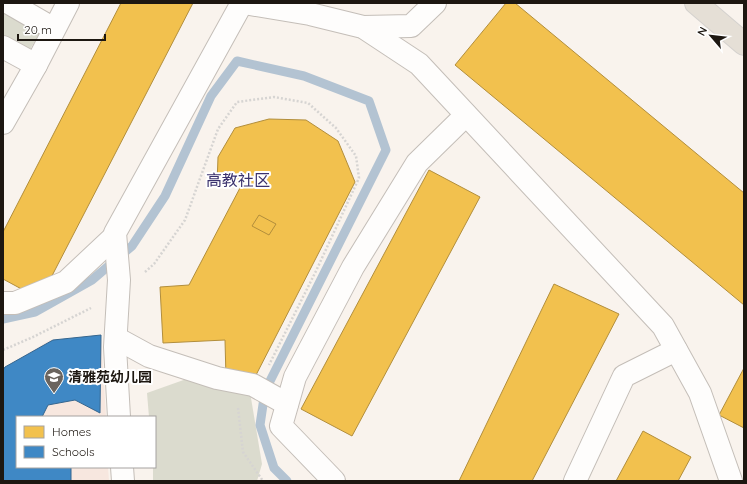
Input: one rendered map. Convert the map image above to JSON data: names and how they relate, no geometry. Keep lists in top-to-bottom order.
{
  "districts": ["高教社区"],
  "places": {
    "school or university": ["清雅苑幼儿园"]
  },
  "legend": ["Homes", "Schools"],
  "scale_bar": "20 m",
  "north": "top left"
}
